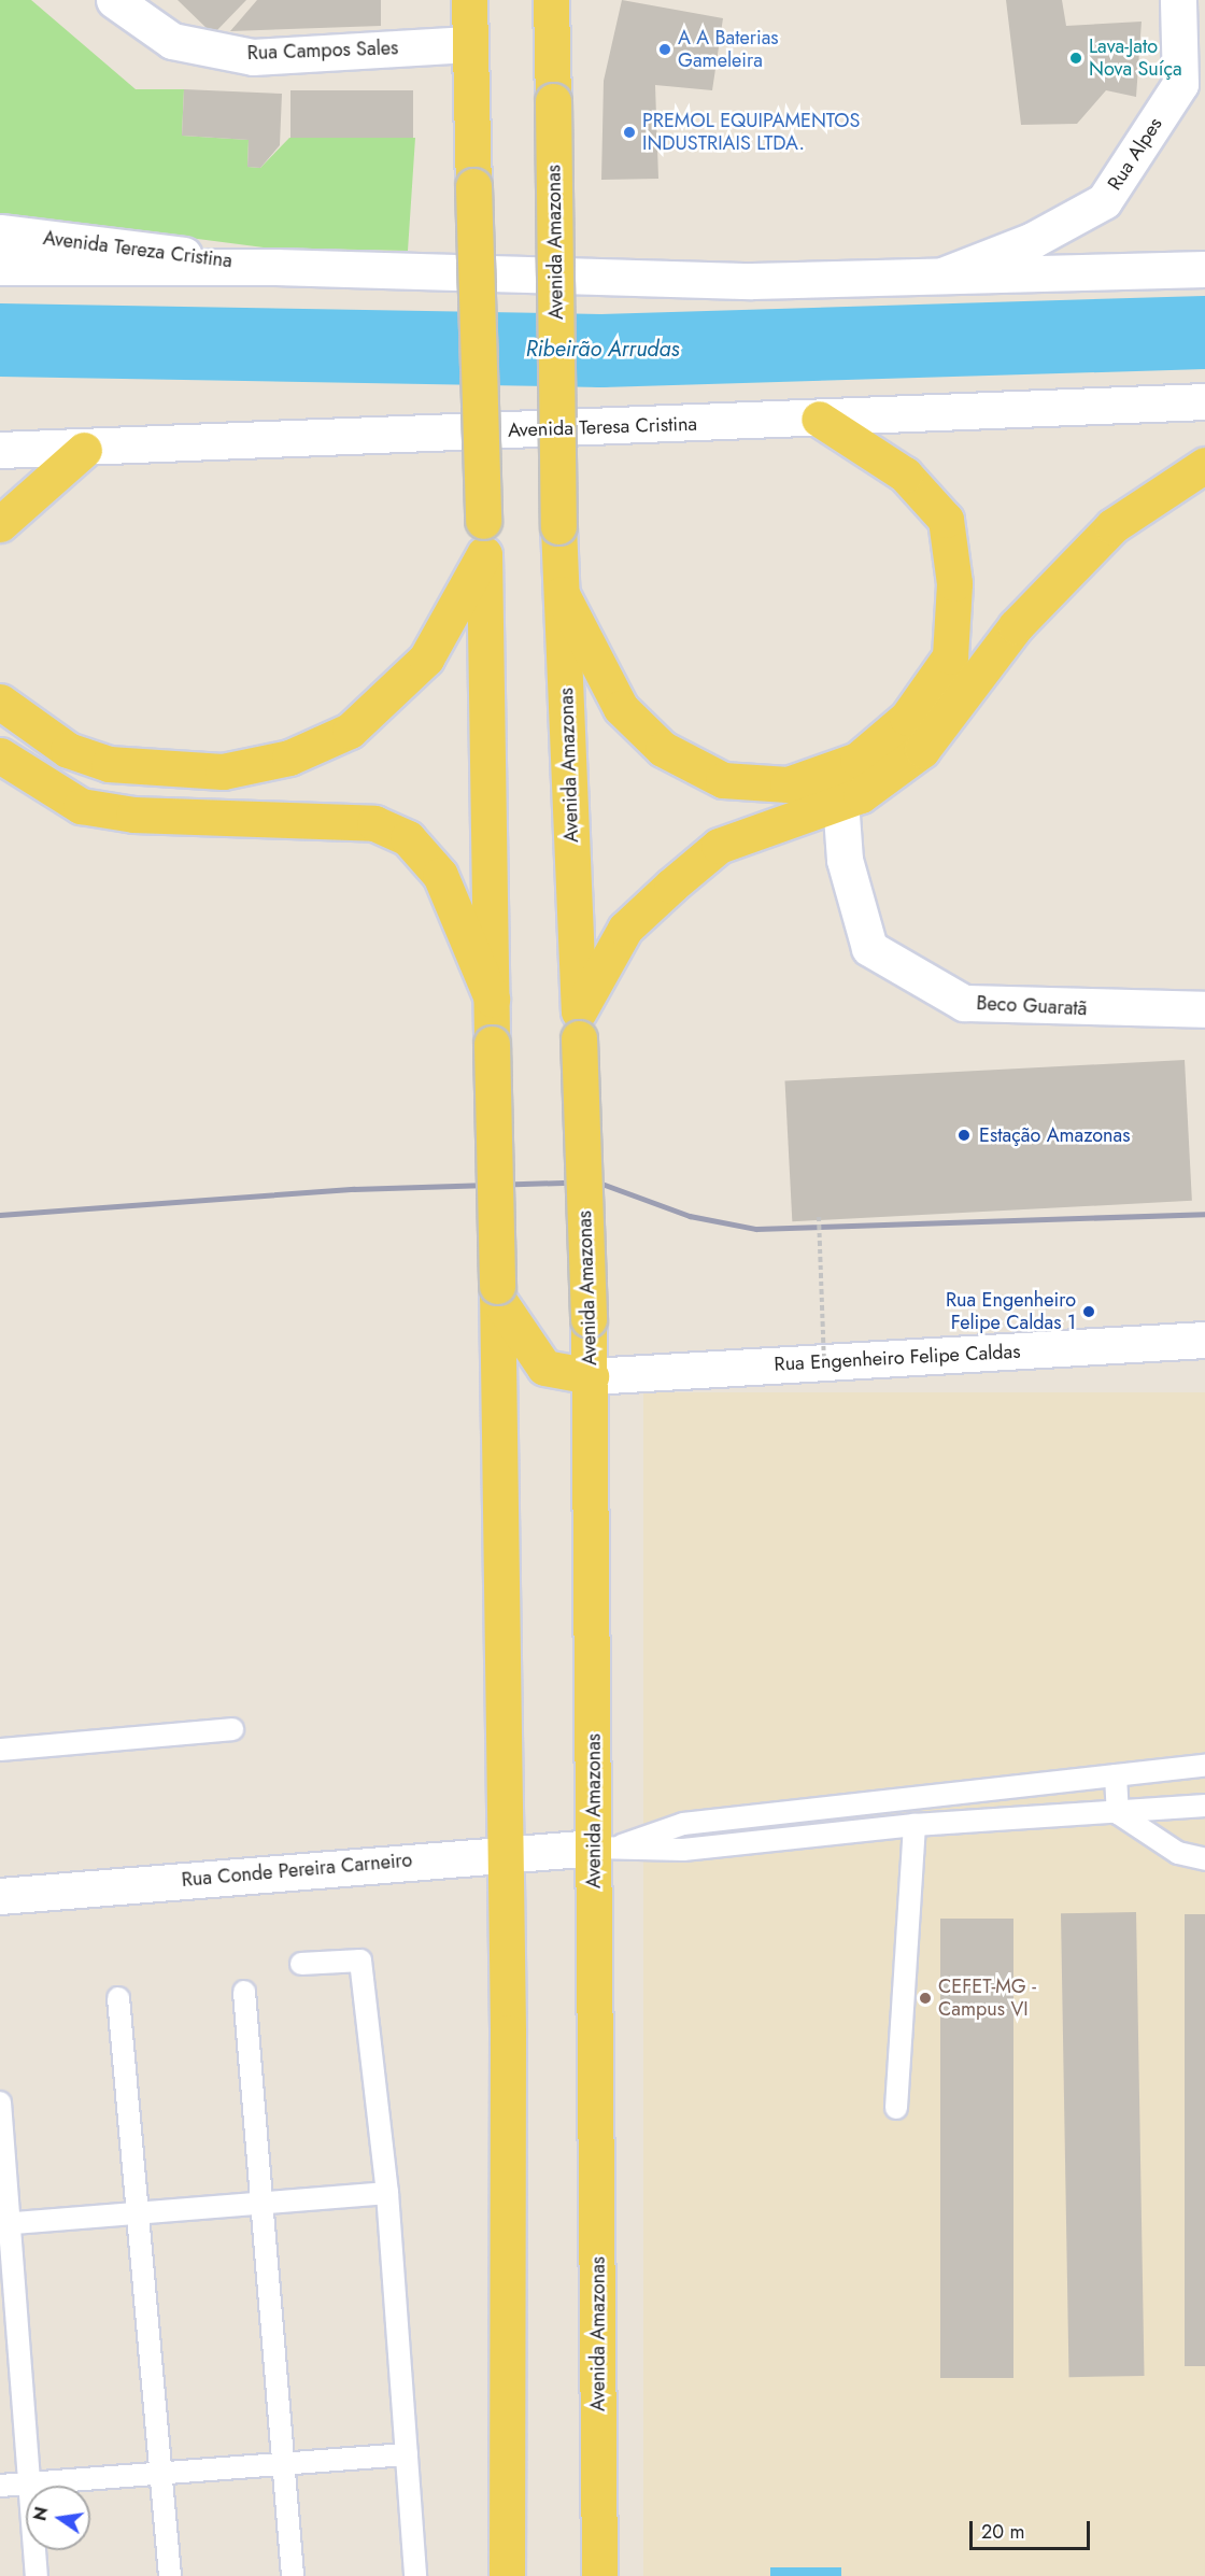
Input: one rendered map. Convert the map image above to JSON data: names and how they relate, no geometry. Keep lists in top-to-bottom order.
{
  "streets": {
    "main road": ["Avenida Amazonas"],
    "street": [
      "Rua Campos Sales",
      "Rua Alpes",
      "Avenida Tereza Cristina",
      "Avenida Teresa Cristina",
      "Beco Guaratã",
      "Rua Engenheiro Felipe Caldas",
      "Rua Conde Pereira Carneiro"
    ]
  },
  "crossings": [
    ["Avenida Amazonas", "Rua Engenheiro Felipe Caldas"],
    ["Avenida Amazonas", "Rua Conde Pereira Carneiro"]
  ],
  "water": ["Ribeirão Arrudas"],
  "places": [
    "A A Baterias Gameleira",
    "Lava-Jato Nova Suíça",
    "PREMOL EQUIPAMENTOS INDUSTRIAIS LTDA.",
    "Estação Amazonas",
    "Rua Engenheiro Felipe Caldas 1",
    "CEFET-MG - Campus VI"
  ],
  "scale_bar": "20 m",
  "north": "left"
}
